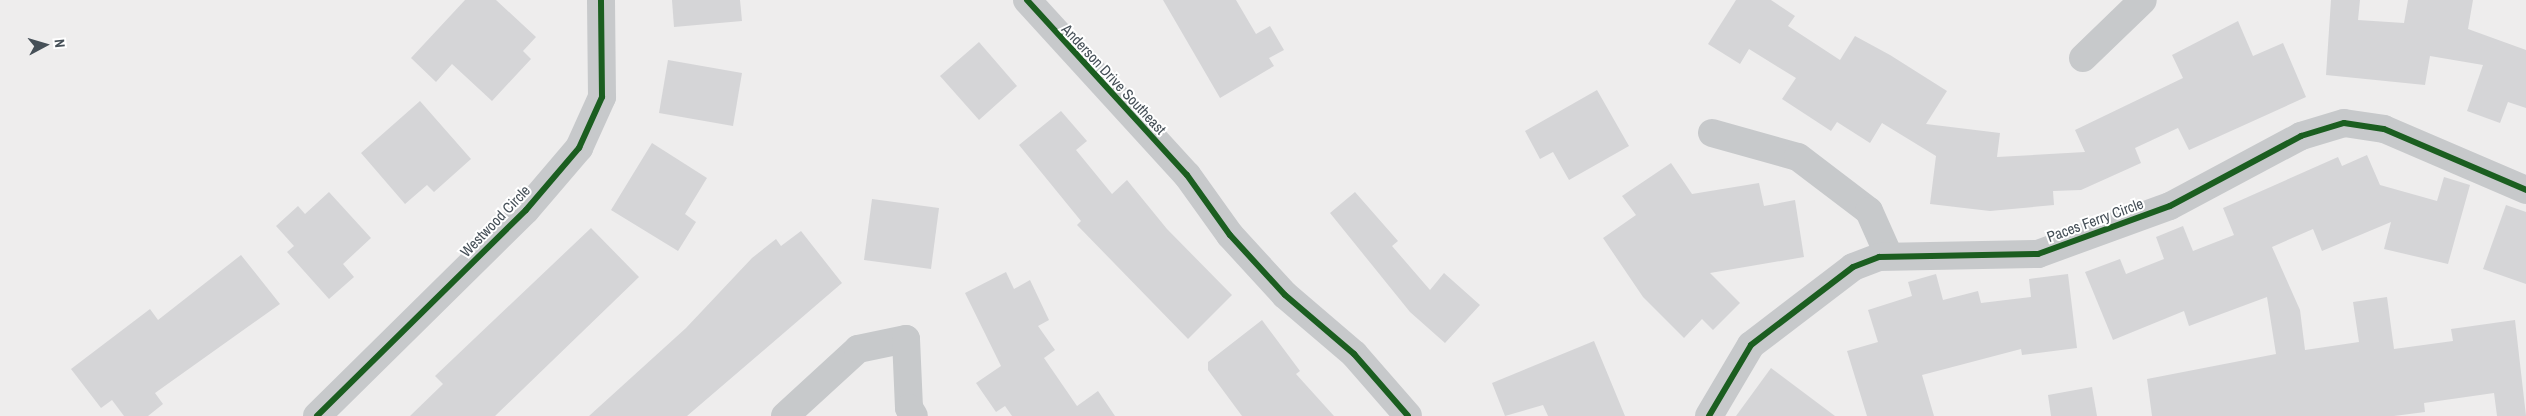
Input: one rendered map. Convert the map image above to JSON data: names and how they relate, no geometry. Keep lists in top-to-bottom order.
{
  "streets": {
    "street": ["Anderson Drive Southeast", "Paces Ferry Circle", "Westwood Circle"]
  },
  "north": "right"
}
